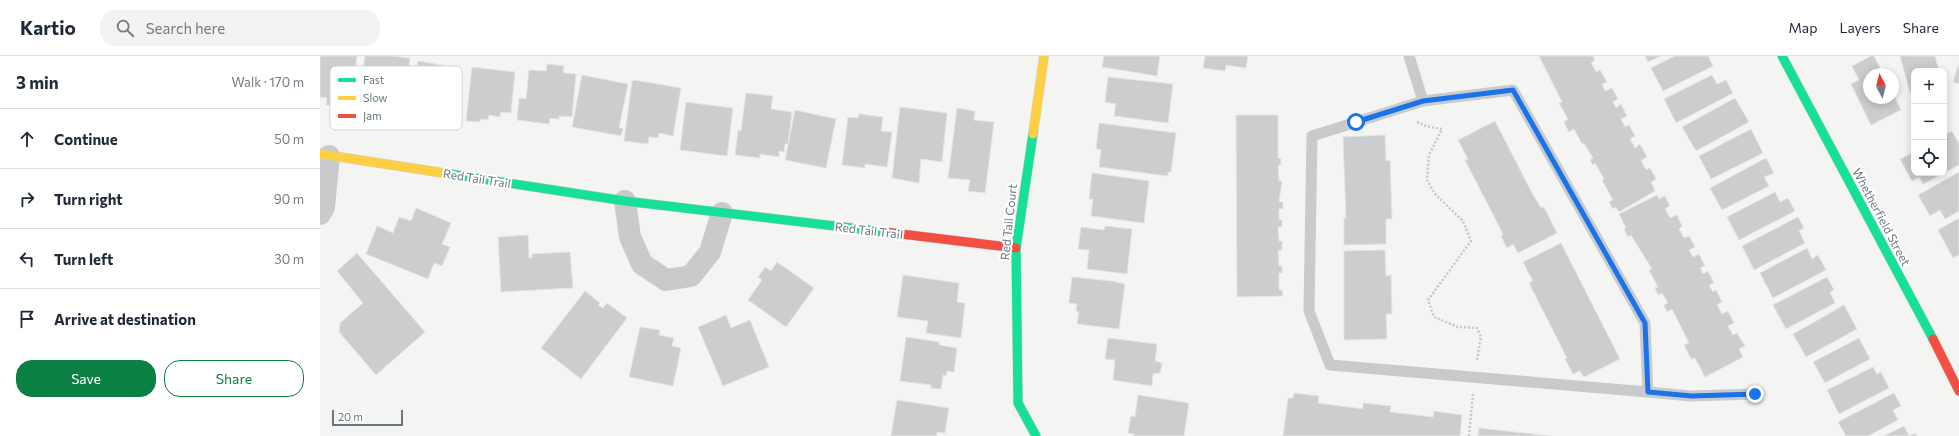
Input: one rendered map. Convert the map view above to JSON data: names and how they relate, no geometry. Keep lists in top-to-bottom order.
{
  "streets": {
    "street": ["Red Tail Trail", "Whetherfield Street", "Red Tail Court"]
  },
  "crossings": [
    ["Red Tail Trail", "Red Tail Court"]
  ],
  "legend": ["Fast", "Slow", "Jam"],
  "scale_bar": "20 m",
  "north": "top",
  "page": {
    "header": "Kartio",
    "search": "Search here",
    "nav": ["Map", "Layers", "Share"],
    "heading": ["3 min", "Walk · 170 m"],
    "map_buttons": ["+", "−"],
    "list": [
      ["Continue", "50 m"],
      ["Turn right", "90 m"],
      ["Turn left", "30 m"],
      "Arrive at destination"
    ],
    "buttons": ["Save", "Share"],
    "scale": "20 m"
  }
}
